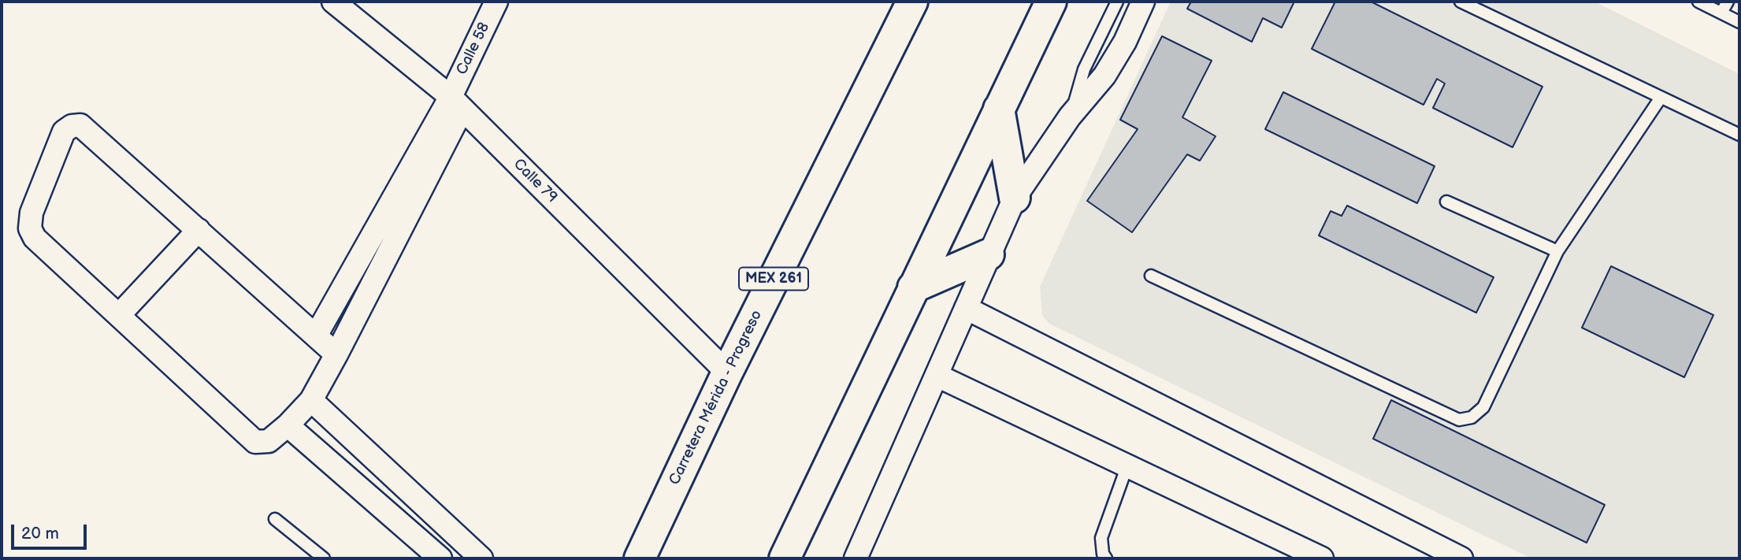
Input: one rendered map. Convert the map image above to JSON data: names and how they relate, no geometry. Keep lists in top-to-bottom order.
{
  "streets": {
    "highway": ["MEX 261", "Carretera Mérida - Progreso"],
    "street": ["Calle 58", "Calle 79"]
  },
  "crossings": [
    ["Calle 58", "Calle 79"],
    ["Calle 79", "Carretera Mérida - Progreso"]
  ],
  "scale_bar": "20 m"
}
